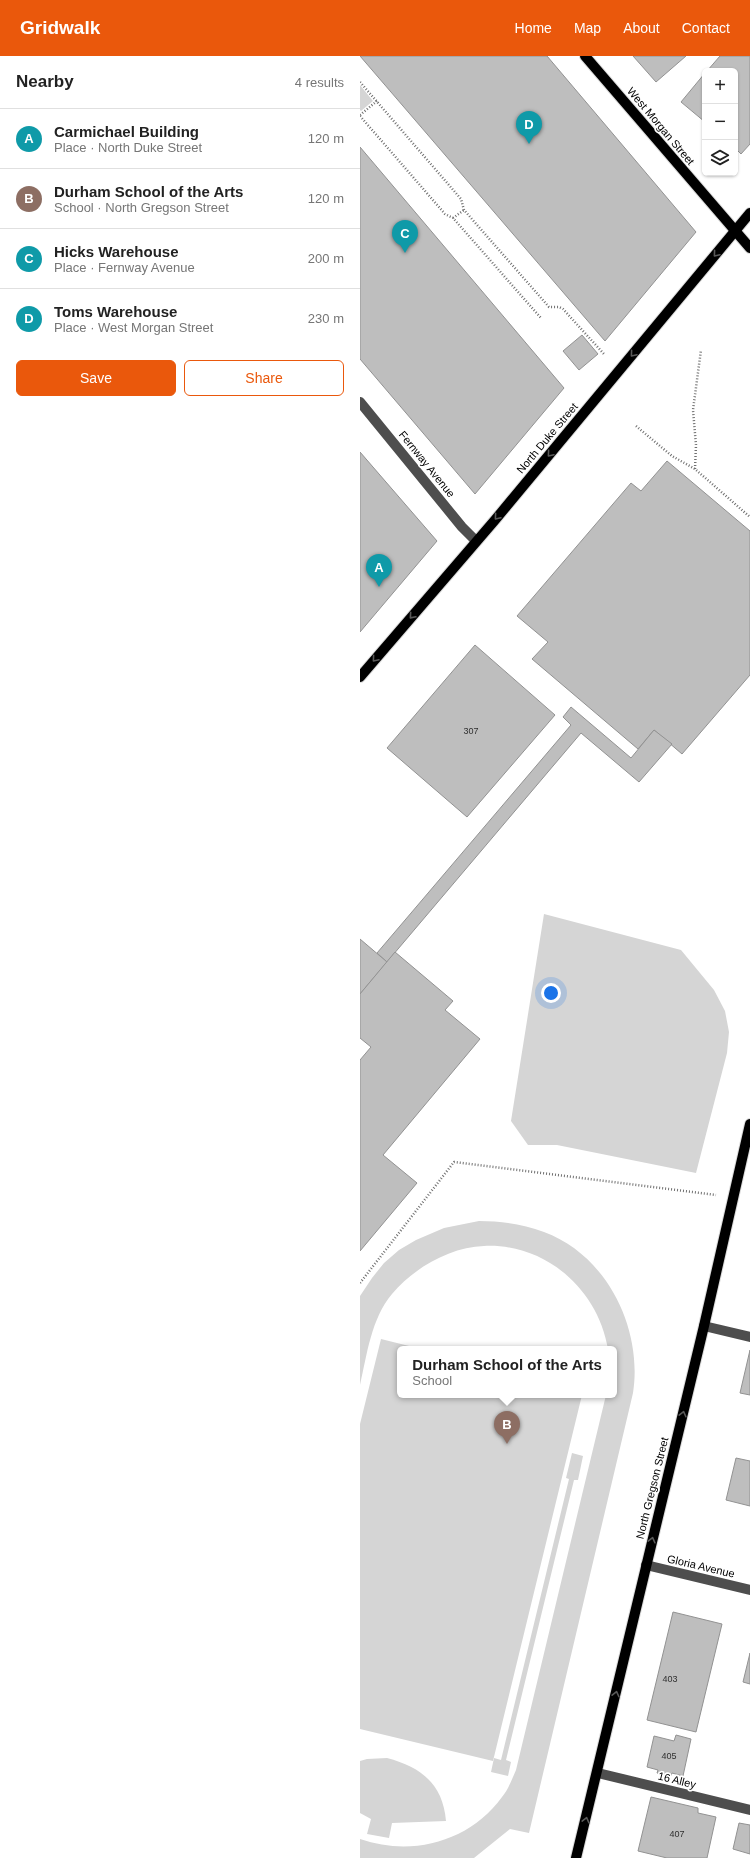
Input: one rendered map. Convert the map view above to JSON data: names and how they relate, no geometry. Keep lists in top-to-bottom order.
{
  "streets": {
    "main road": ["West Morgan Street", "North Duke Street", "North Gregson Street"],
    "street": ["Fernway Avenue", "Gloria Avenue", "16 Alley"]
  },
  "crossings": [
    ["West Morgan Street", "North Duke Street"],
    ["North Duke Street", "Fernway Avenue"],
    ["North Gregson Street", "Gloria Avenue"],
    ["North Gregson Street", "16 Alley"]
  ],
  "one_way": ["North Duke Street", "North Gregson Street"],
  "house_numbers": [
    "307",
    "403",
    "405",
    "407"
  ],
  "page": {
    "header": "Gridwalk",
    "nav": [
      "Home",
      "Map",
      "About",
      "Contact"
    ],
    "heading": ["Nearby", "4 results"],
    "map_buttons": ["+", "−"],
    "list": [
      {
        "mark": "A",
        "name": "Carmichael Building",
        "note": "Place · North Duke Street",
        "value": "120 m"
      },
      {
        "mark": "B",
        "name": "Durham School of the Arts",
        "note": "School · North Gregson Street",
        "value": "120 m"
      },
      {
        "mark": "C",
        "name": "Hicks Warehouse",
        "note": "Place · Fernway Avenue",
        "value": "200 m"
      },
      {
        "mark": "D",
        "name": "Toms Warehouse",
        "note": "Place · West Morgan Street",
        "value": "230 m"
      }
    ],
    "pins": [
      "D",
      "C",
      "A",
      "B"
    ],
    "buttons": ["Save", "Share"],
    "popup": ["Durham School of the Arts", "School"]
  }
}
